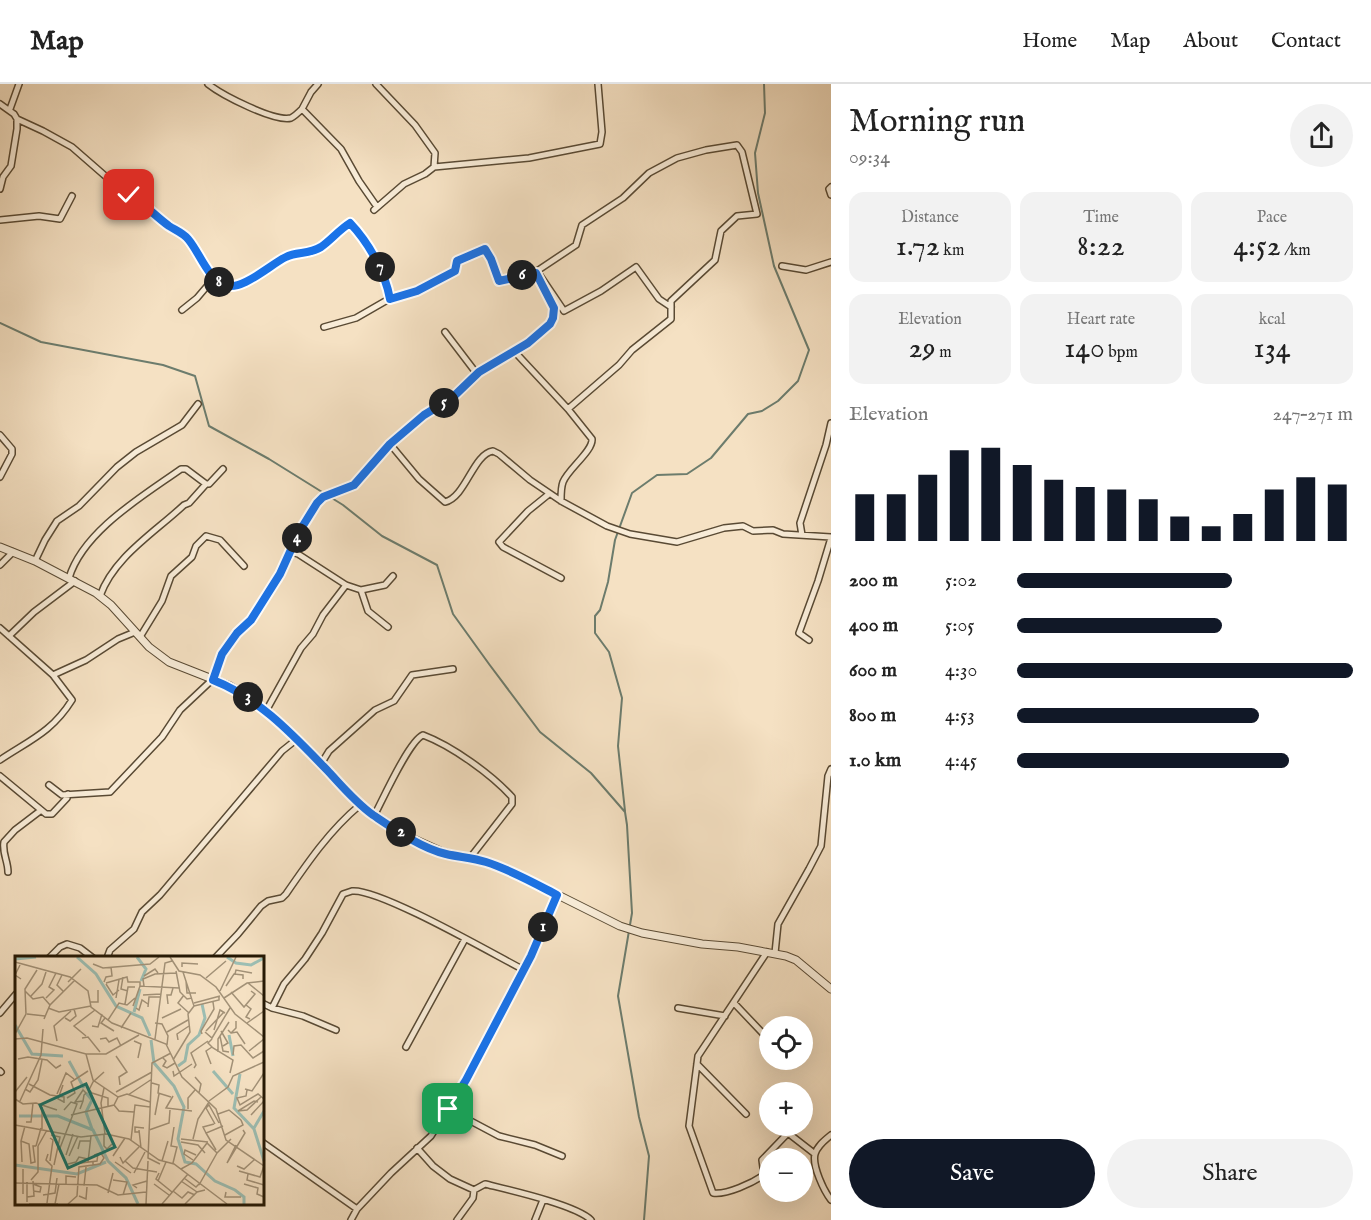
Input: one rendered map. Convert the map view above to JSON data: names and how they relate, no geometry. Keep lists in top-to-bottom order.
{
  "page": {
    "header": "Map",
    "nav": [
      "Home",
      "Map",
      "About",
      "Contact"
    ],
    "heading": ["Morning run", "09:34"],
    "stats": [
      ["Distance", "1.72 km"],
      ["Time", "8:22"],
      ["Pace", "4:52 /km"],
      ["Elevation", "29 m"],
      ["Heart rate", "140 bpm"],
      ["kcal", "134"]
    ],
    "pins": [
      "7",
      "6",
      "8",
      "5",
      "4",
      "3",
      "2",
      "1"
    ],
    "chart": ["Elevation", "247–271 m"],
    "list": [
      {
        "name": "200 m",
        "note": "5:02"
      },
      {
        "name": "400 m",
        "note": "5:05"
      },
      {
        "name": "600 m",
        "note": "4:30"
      },
      {
        "name": "800 m",
        "note": "4:53"
      },
      {
        "name": "1.0 km",
        "note": "4:45"
      }
    ],
    "map_buttons": ["+", "−"],
    "buttons": ["Save", "Share"]
  }
}
